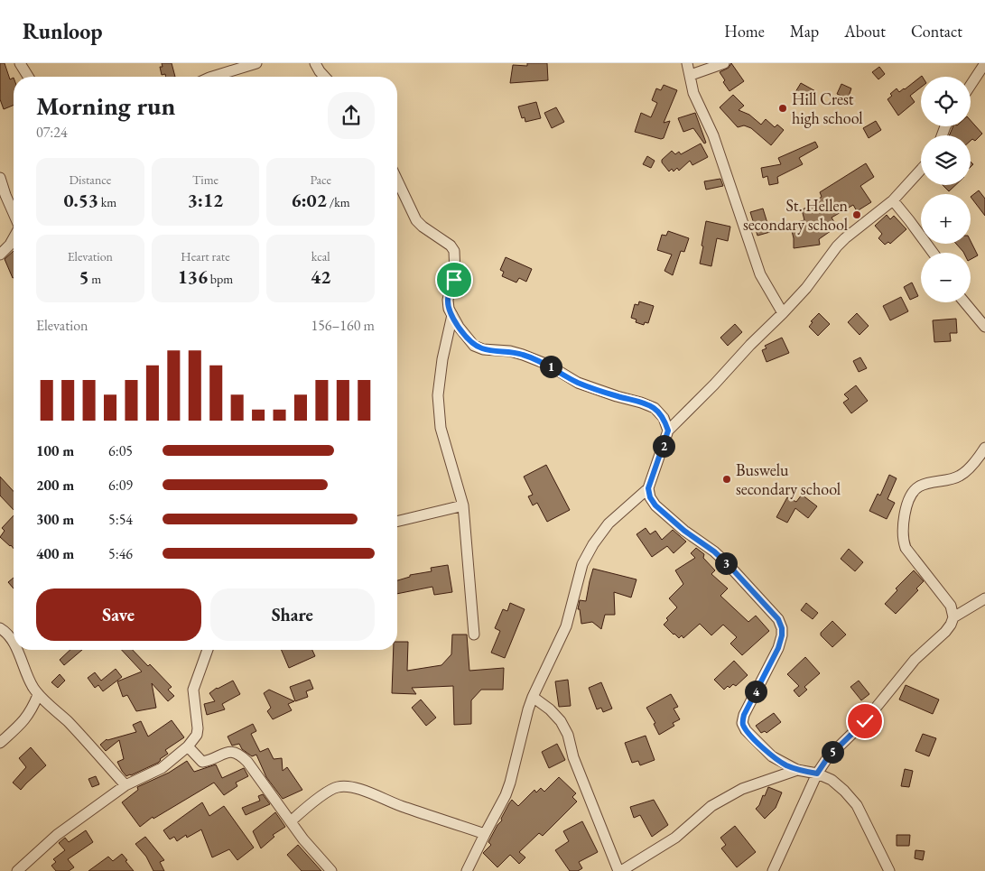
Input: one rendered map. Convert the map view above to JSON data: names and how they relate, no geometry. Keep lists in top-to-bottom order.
{
  "places": ["Hill Crest high school", "St. Hellen secondary school", "Buswelu secondary school"],
  "page": {
    "header": "Runloop",
    "nav": [
      "Home",
      "Map",
      "About",
      "Contact"
    ],
    "map_buttons": ["+", "−"],
    "heading": ["Morning run", "07:24"],
    "stats": [
      ["Distance", "0.53 km"],
      ["Time", "3:12"],
      ["Pace", "6:02 /km"],
      ["Elevation", "5 m"],
      ["Heart rate", "136 bpm"],
      ["kcal", "42"]
    ],
    "chart": ["Elevation", "156–160 m"],
    "pins": [
      "1",
      "2",
      "3",
      "4",
      "5"
    ],
    "list": [
      {
        "name": "100 m",
        "note": "6:05"
      },
      {
        "name": "200 m",
        "note": "6:09"
      },
      {
        "name": "300 m",
        "note": "5:54"
      },
      {
        "name": "400 m",
        "note": "5:46"
      }
    ],
    "buttons": ["Save", "Share"]
  }
}
